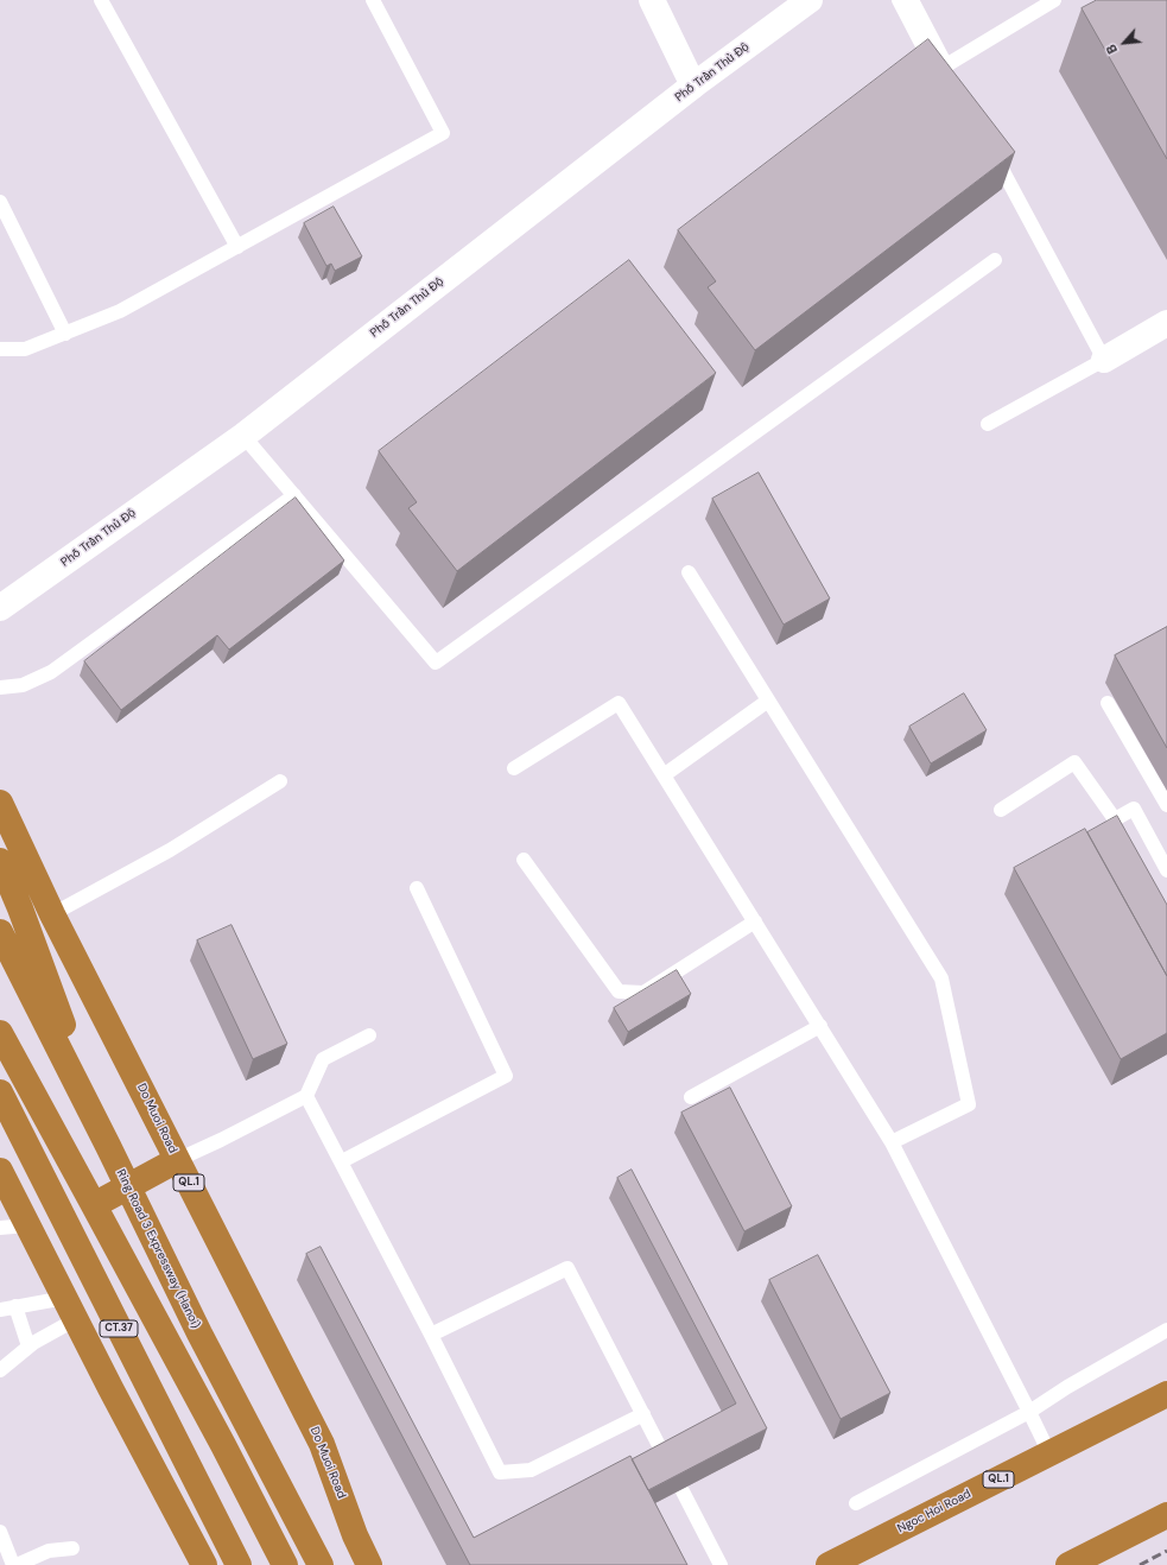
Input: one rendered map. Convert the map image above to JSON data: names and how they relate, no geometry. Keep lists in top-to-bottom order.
{
  "streets": {
    "highway": [
      "Do Muoi Road",
      "QL.1",
      "Ring Road 3 Expressway (Hanoi)",
      "CT.37",
      "Ngoc Hoi Road"
    ],
    "main road": ["Phố Trần Thủ Độ"]
  },
  "north": "bottom left"
}
